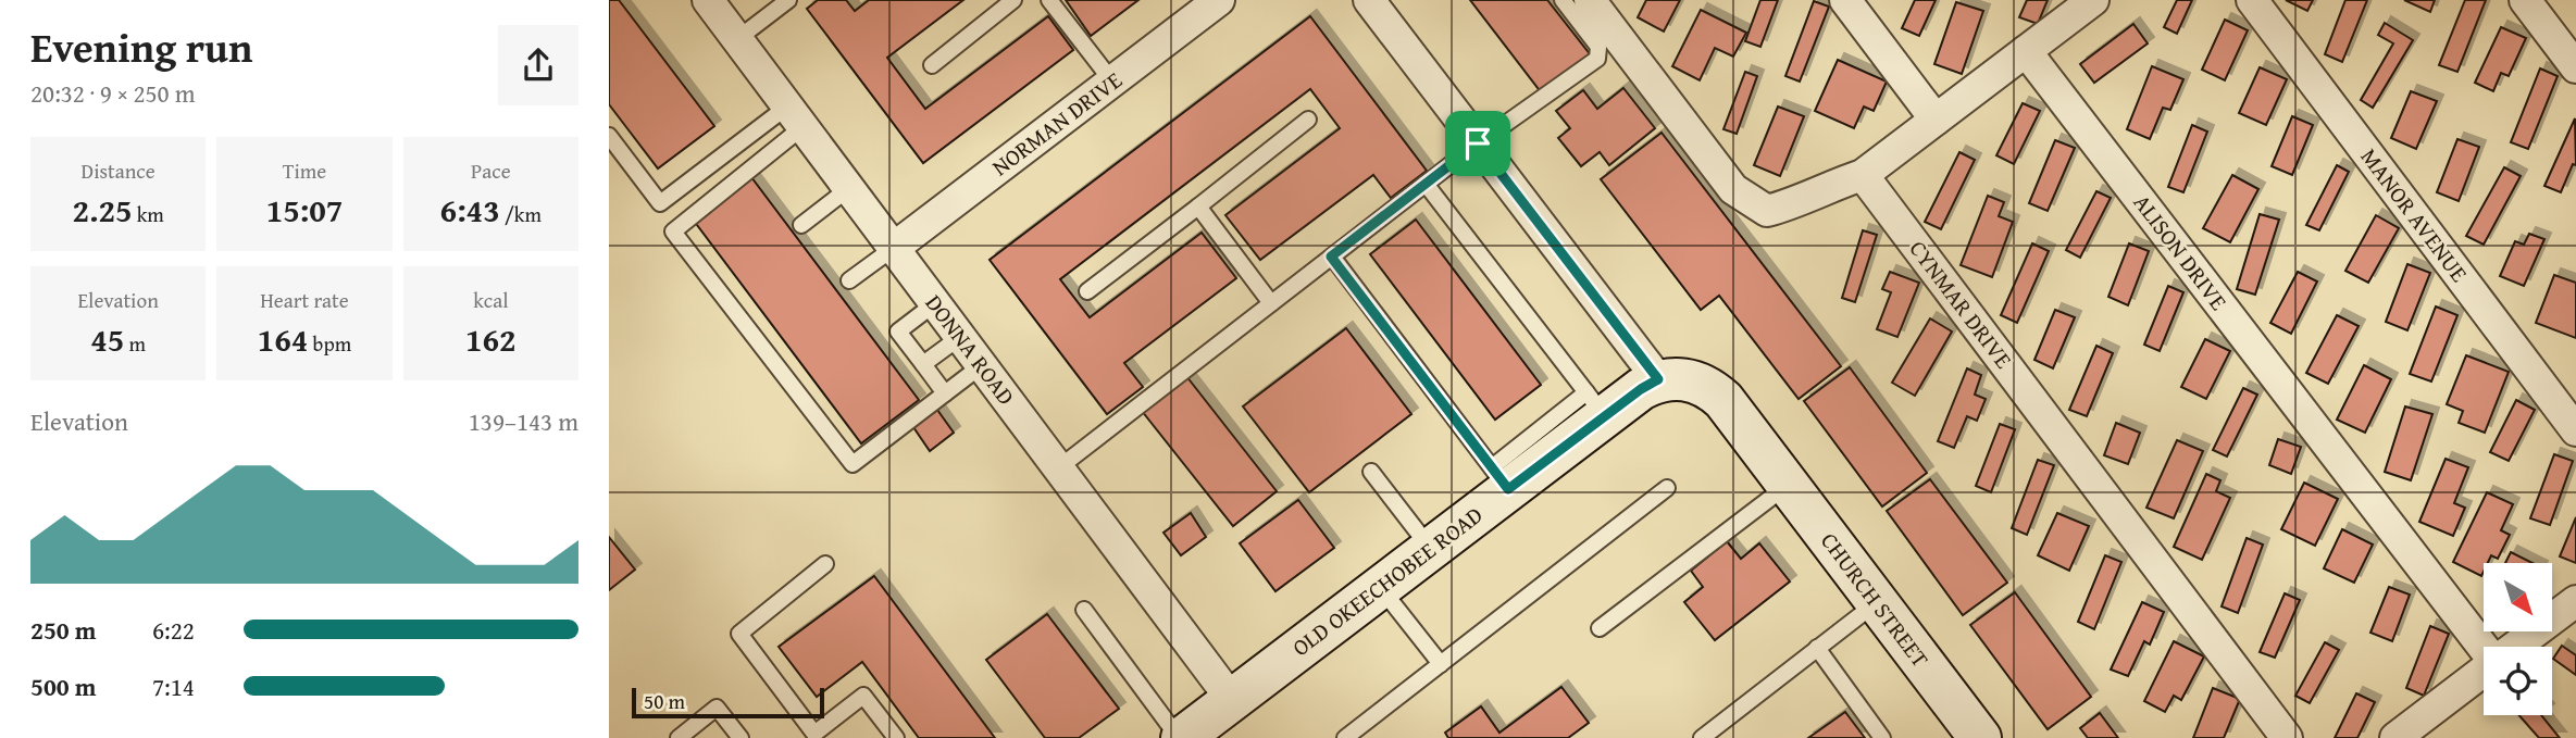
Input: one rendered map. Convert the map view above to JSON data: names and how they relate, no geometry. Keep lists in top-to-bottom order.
{
  "streets": {
    "street": [
      "NORMAN DRIVE",
      "MANOR AVENUE",
      "ALISON DRIVE",
      "CYNMAR DRIVE",
      "DONNA ROAD",
      "OLD OKEECHOBEE ROAD",
      "CHURCH STREET"
    ]
  },
  "crossings": [
    ["NORMAN DRIVE", "DONNA ROAD"],
    ["DONNA ROAD", "OLD OKEECHOBEE ROAD"]
  ],
  "scale_bar": "50 m",
  "north": "bottom right",
  "page": {
    "heading": ["Evening run", "20:32 · 9 × 250 m"],
    "stats": [
      ["Distance", "2.25 km"],
      ["Time", "15:07"],
      ["Pace", "6:43 /km"],
      ["Elevation", "45 m"],
      ["Heart rate", "164 bpm"],
      ["kcal", "162"]
    ],
    "chart": ["Elevation", "139–143 m"],
    "list": [
      {
        "name": "250 m",
        "note": "6:22"
      },
      {
        "name": "500 m",
        "note": "7:14"
      }
    ],
    "scale": "50 m"
  }
}
